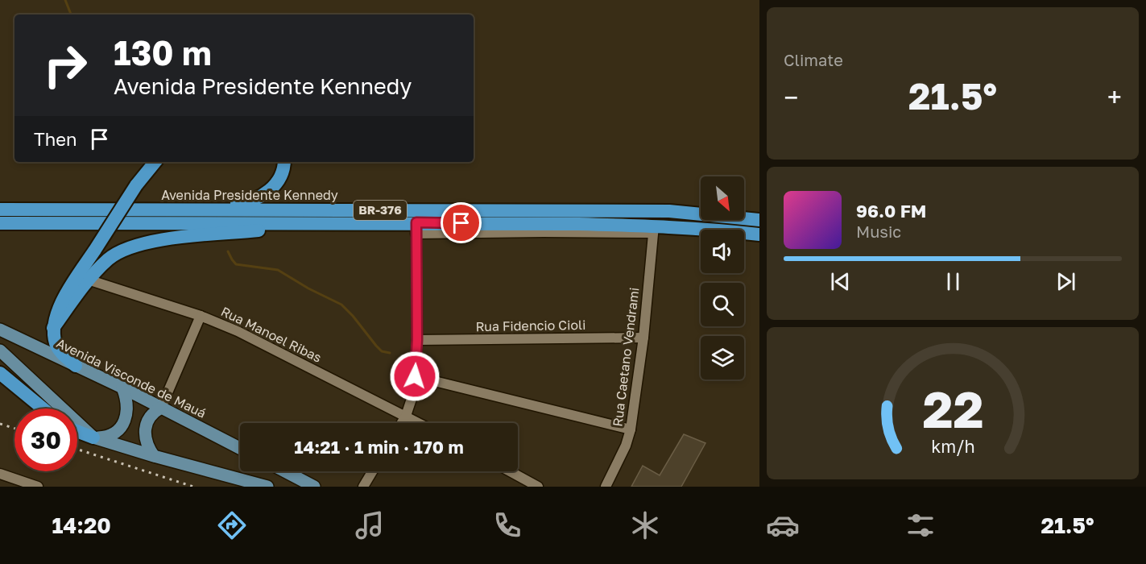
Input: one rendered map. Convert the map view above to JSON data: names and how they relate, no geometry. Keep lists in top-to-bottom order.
{
  "streets": {
    "highway": ["Avenida Presidente Kennedy", "BR-376"],
    "main road": ["Avenida Visconde de Mauá"],
    "street": ["Rua Fidencio Cioli", "Rua Manoel Ribas", "Rua Caetano Vendrami"]
  },
  "crossings": [
    ["Avenida Presidente Kennedy", "Rua Caetano Vendrami"],
    ["Rua Fidencio Cioli", "Rua Caetano Vendrami"]
  ],
  "north": "bottom right",
  "page": {
    "tile": "Climate",
    "turn": ["130 m", "Avenida Presidente Kennedy"],
    "heat": ["−", "21.5°", "+"],
    "then": "Then",
    "song": ["96.0 FM", "Music"],
    "limit": "30",
    "trip": "14:21 · 1 min · 170 m",
    "tabs": ["14:20", "21.5°"],
    "gauge": ["22", "km/h"]
  }
}
